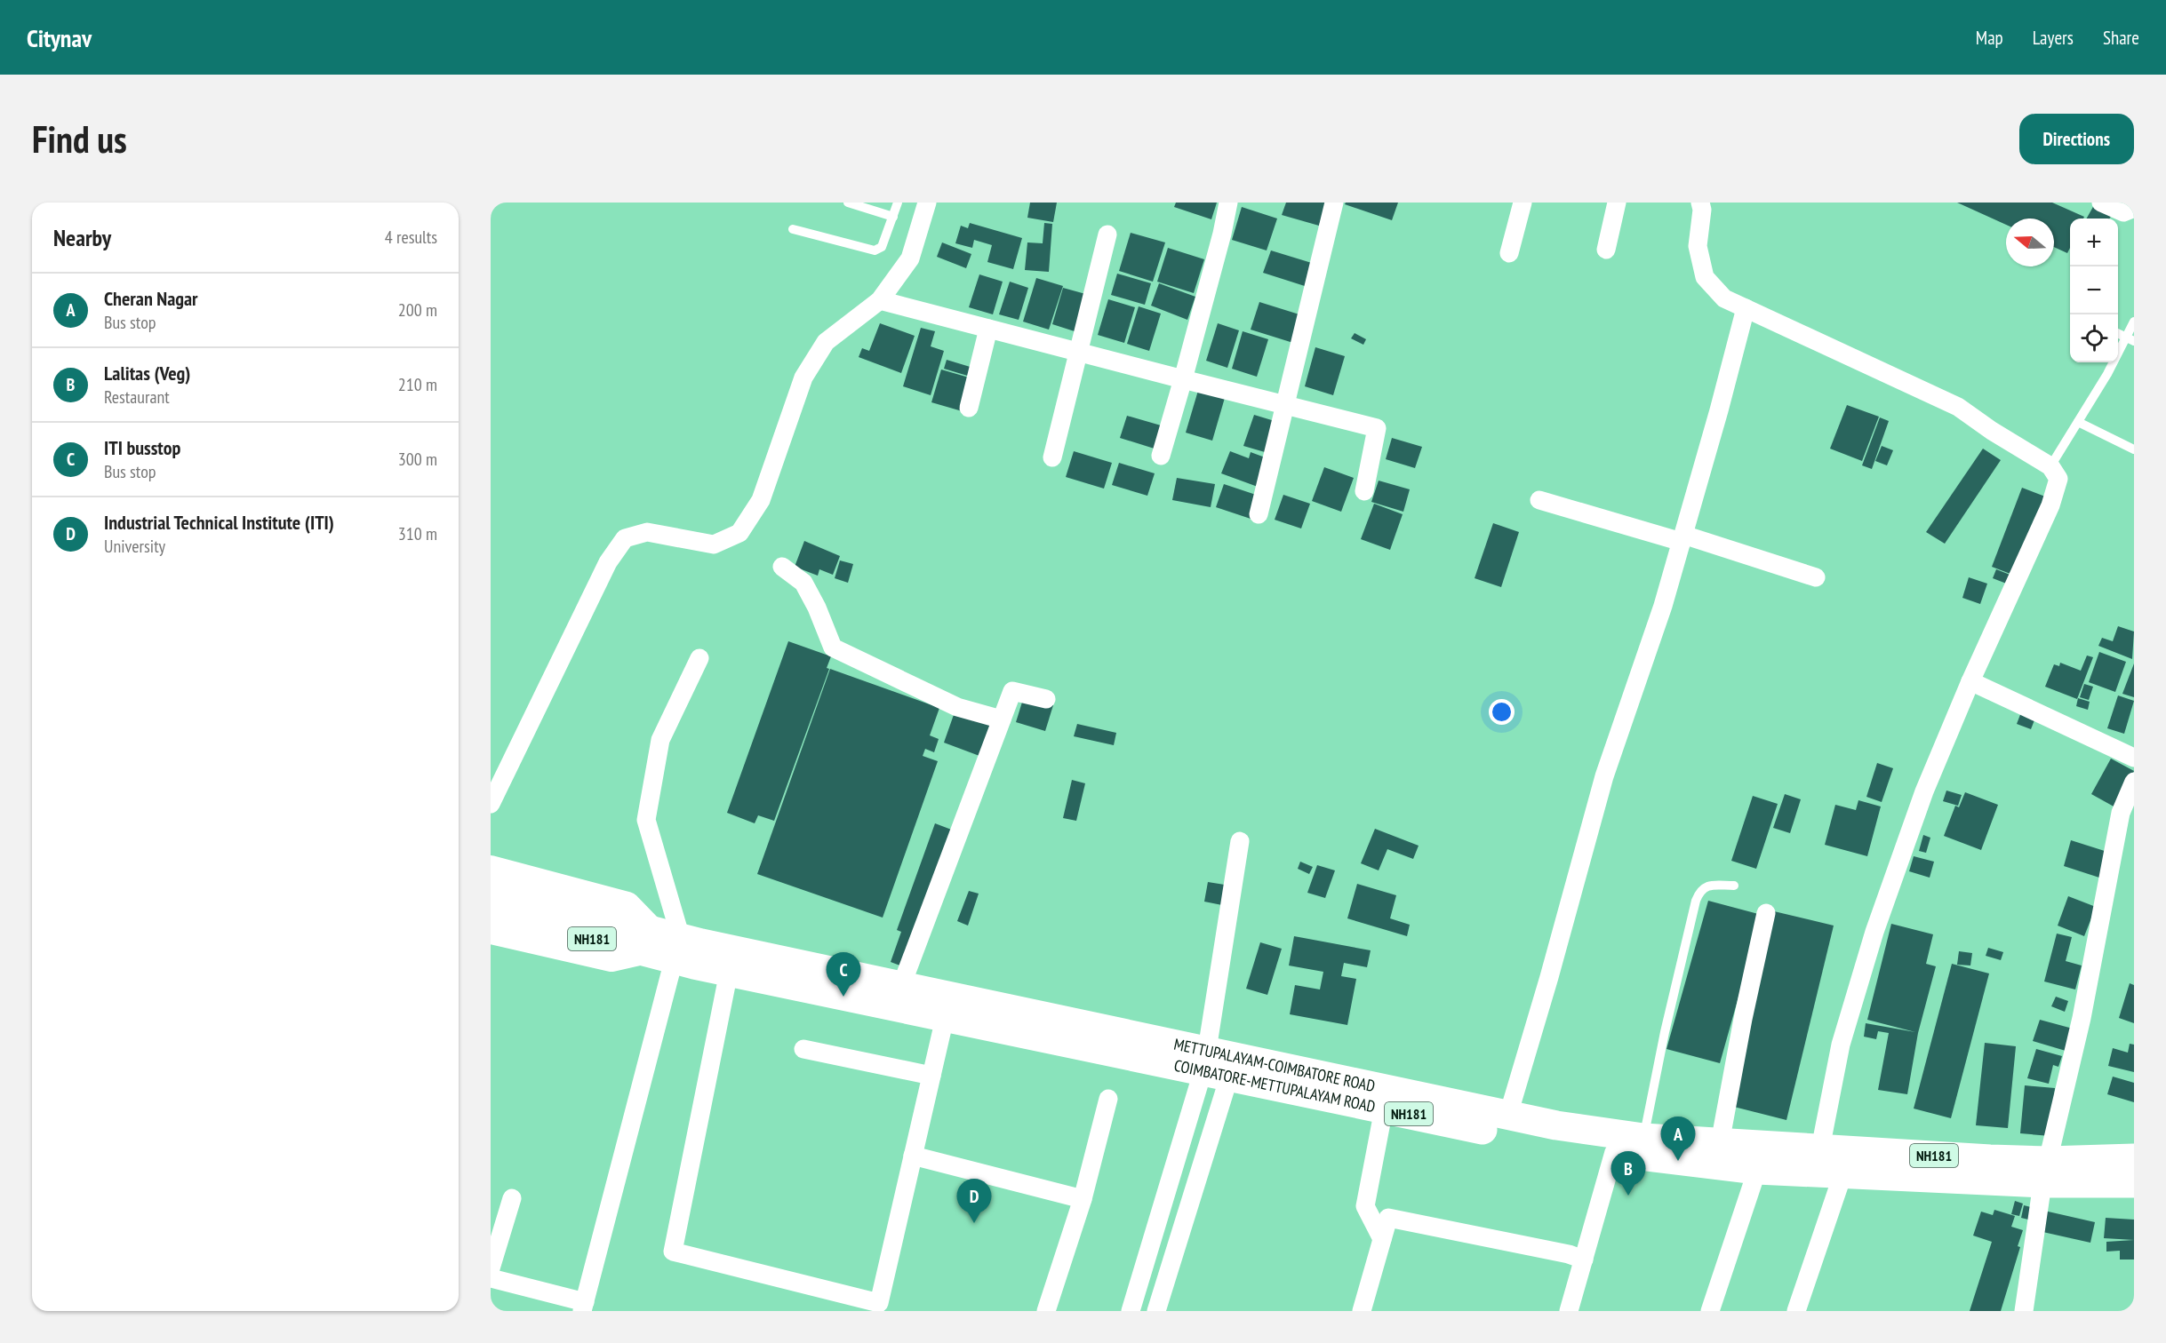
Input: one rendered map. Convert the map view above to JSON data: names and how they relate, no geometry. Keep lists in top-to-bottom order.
{
  "streets": {
    "highway": ["NH181", "METTUPALAYAM-COIMBATORE ROAD", "COIMBATORE-METTUPALAYAM ROAD"]
  },
  "crossings": [
    ["METTUPALAYAM-COIMBATORE ROAD", "COIMBATORE-METTUPALAYAM ROAD"]
  ],
  "north": "left",
  "page": {
    "header": "Citynav",
    "nav": ["Map", "Layers", "Share"],
    "buttons": "Directions",
    "title": "Find us",
    "heading": ["Nearby", "4 results"],
    "map_buttons": ["+", "−"],
    "list": [
      {
        "mark": "A",
        "name": "Cheran Nagar",
        "note": "Bus stop",
        "value": "200 m"
      },
      {
        "mark": "B",
        "name": "Lalitas (Veg)",
        "note": "Restaurant",
        "value": "210 m"
      },
      {
        "mark": "C",
        "name": "ITI busstop",
        "note": "Bus stop",
        "value": "300 m"
      },
      {
        "mark": "D",
        "name": "Industrial Technical Institute (ITI)",
        "note": "University",
        "value": "310 m"
      }
    ],
    "pins": [
      "C",
      "A",
      "B",
      "D"
    ]
  }
}
